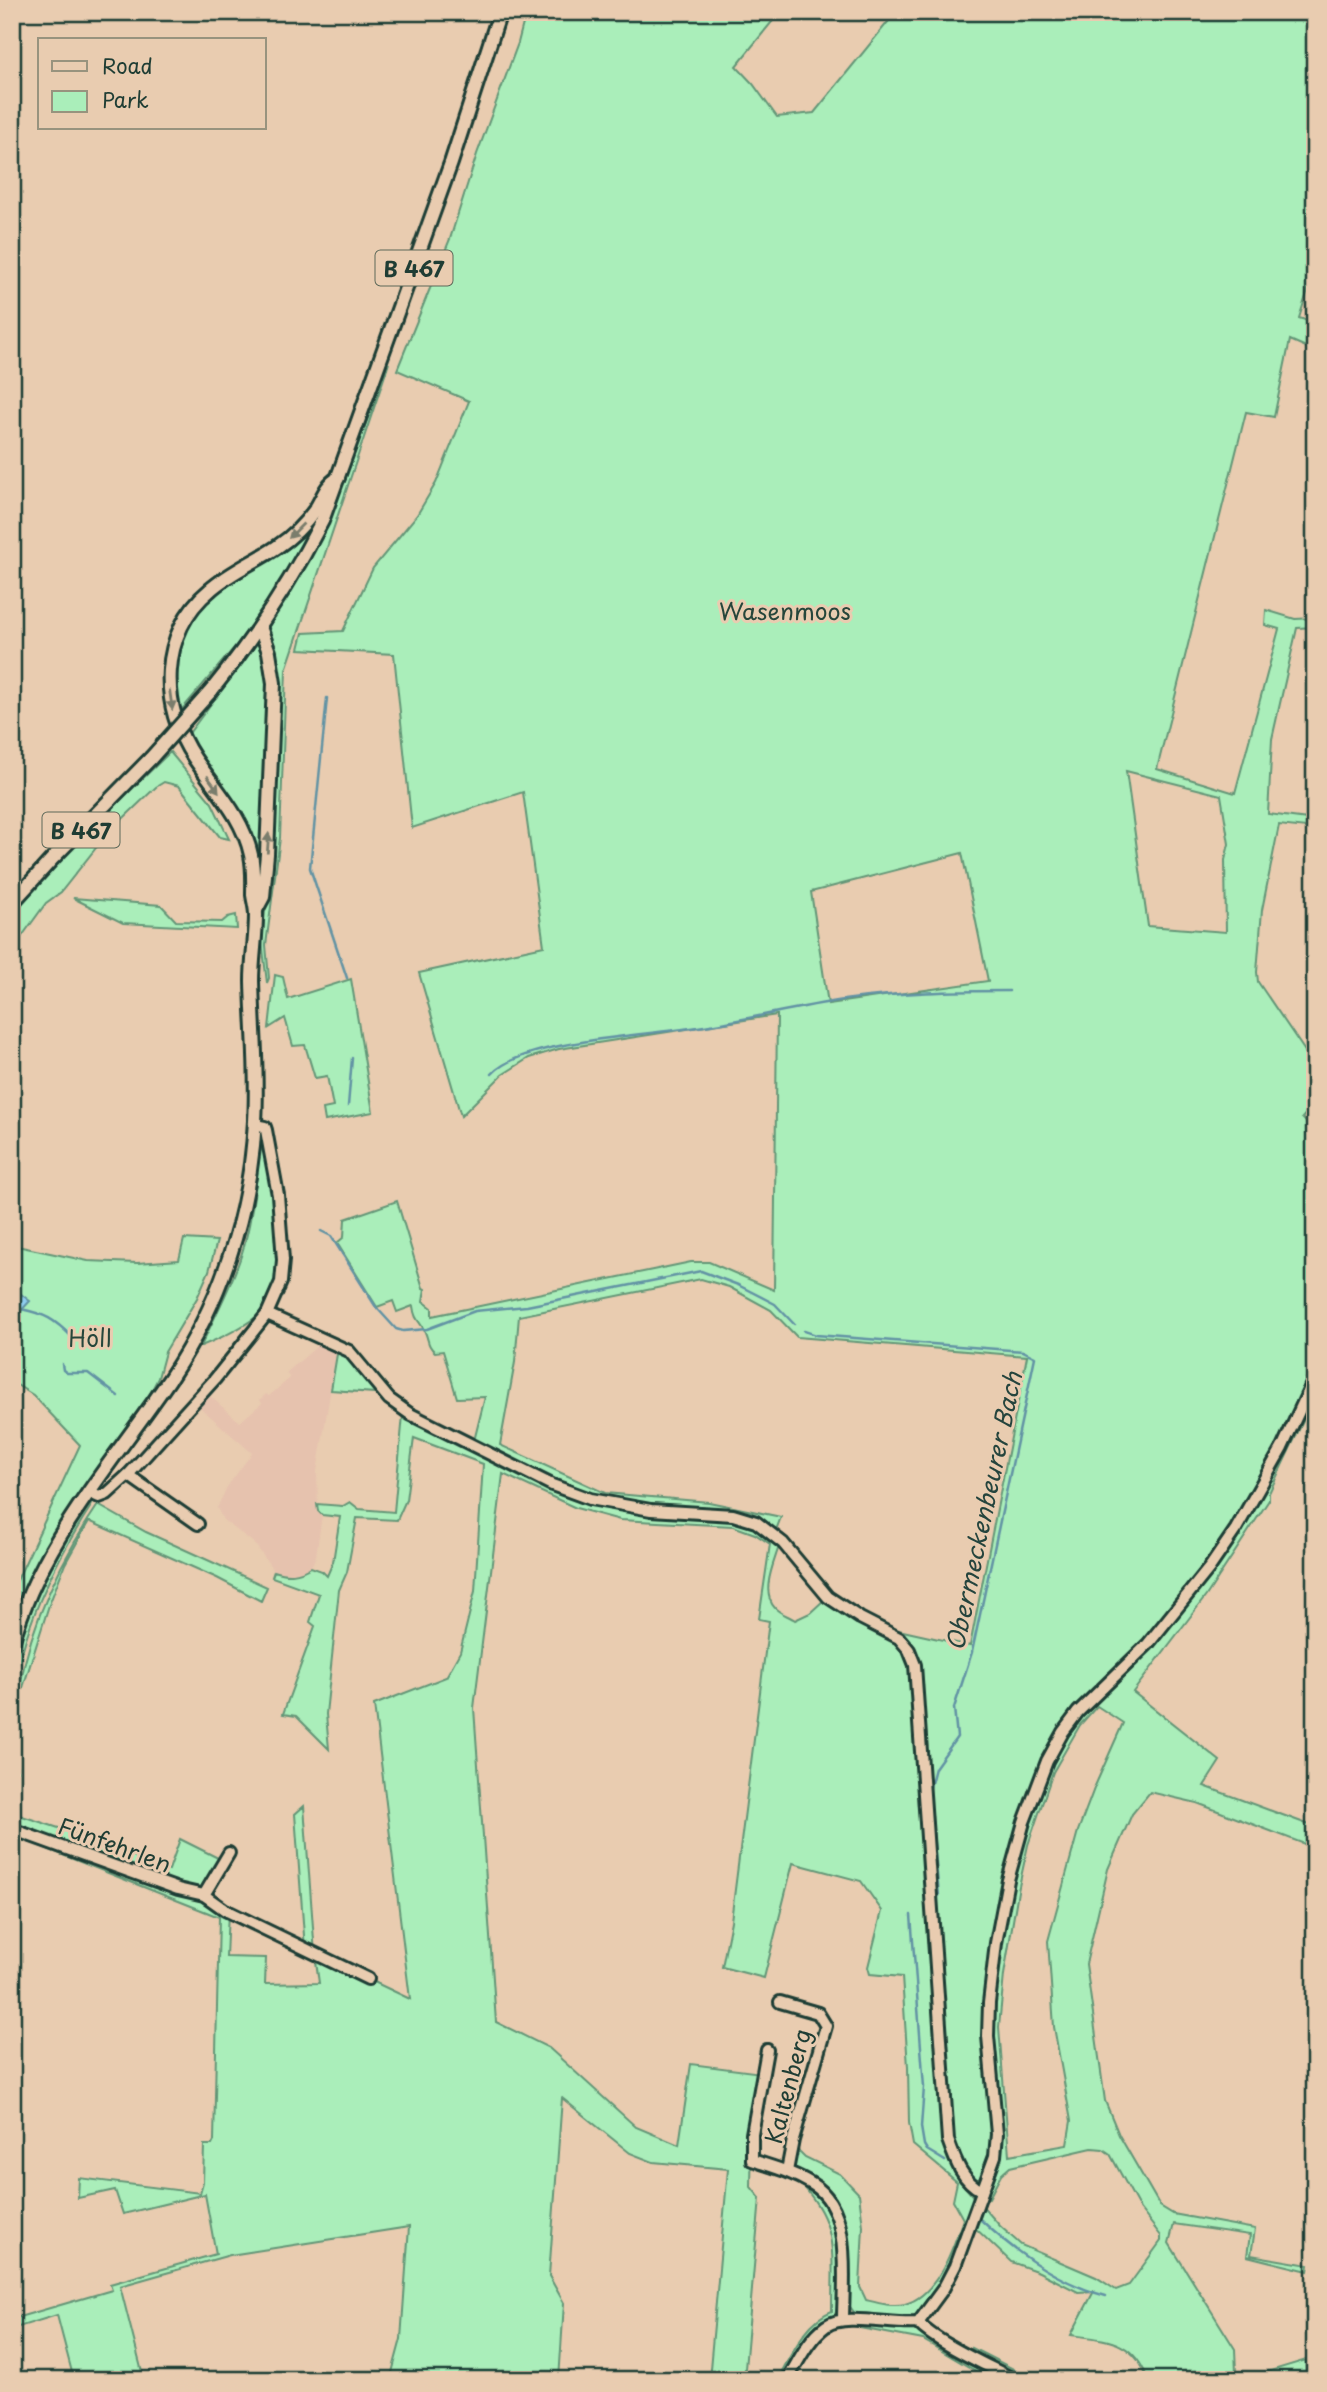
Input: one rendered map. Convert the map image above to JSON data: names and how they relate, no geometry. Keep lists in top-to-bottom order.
{
  "streets": {
    "main road": ["B 467"],
    "street": ["Fünfehrlen", "Kaltenberg"]
  },
  "water": ["Obermeckenbeurer Bach"],
  "parks": ["Wasenmoos", "Höll"],
  "legend": ["Road", "Park"]
}
